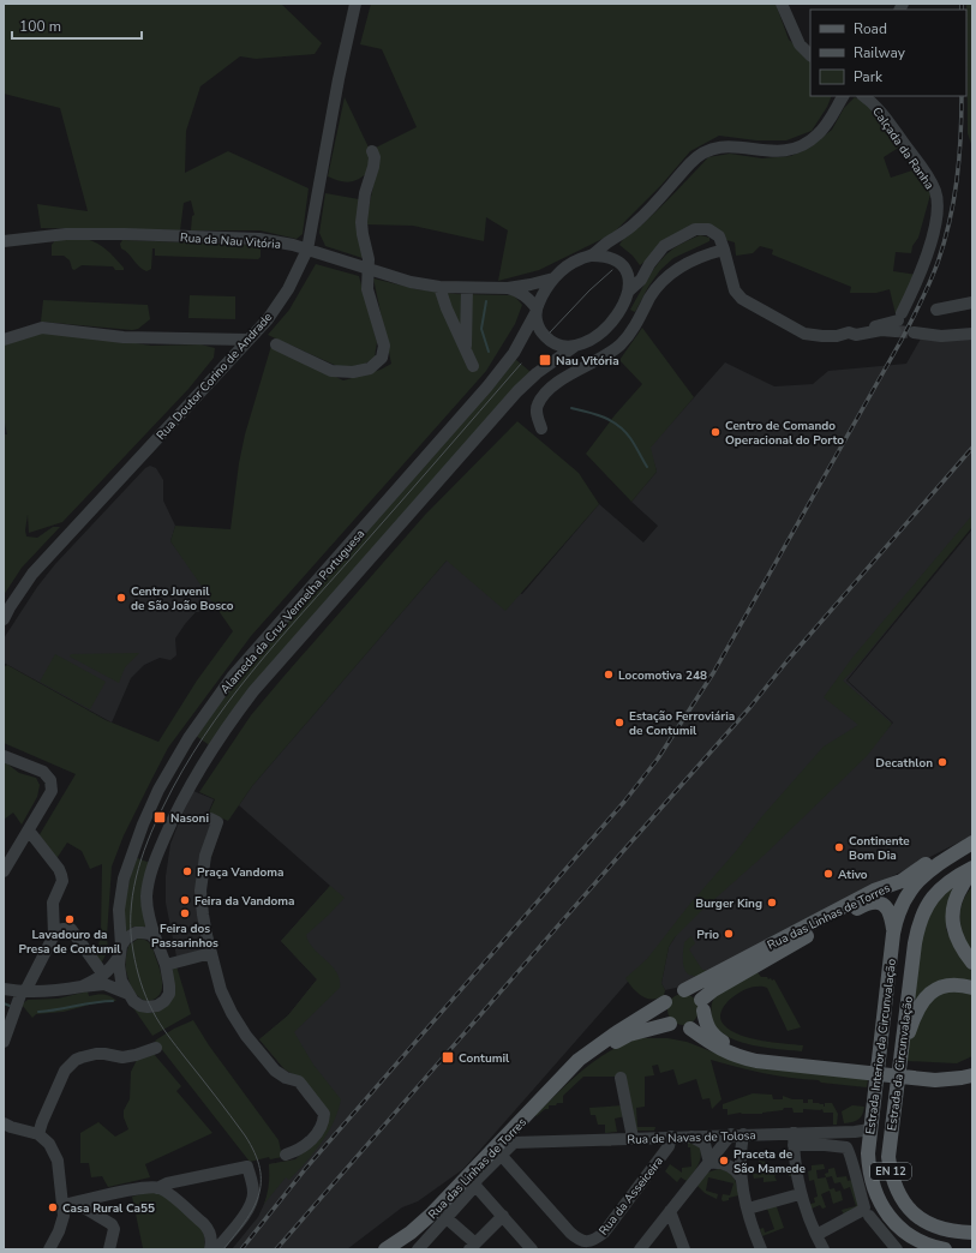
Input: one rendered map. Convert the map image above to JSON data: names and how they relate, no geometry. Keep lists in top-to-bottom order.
{
  "streets": {
    "main road": [
      "Rua das Linhas de Torres",
      "Estrada Interior da Circunvalação",
      "Estrada da Circunvalação",
      "EN 12"
    ],
    "street": [
      "Calçada da Ranha",
      "Rua da Nau Vitória",
      "Rua Doutor Corino de Andrade",
      "Alameda da Cruz Vermelha Portuguesa",
      "Rua de Navas de Tolosa",
      "Rua da Asseiceira"
    ]
  },
  "crossings": [
    ["Rua da Nau Vitória", "Rua Doutor Corino de Andrade"],
    ["Rua da Nau Vitória", "Alameda da Cruz Vermelha Portuguesa"],
    ["Rua das Linhas de Torres", "Estrada Interior da Circunvalação"],
    ["Estrada Interior da Circunvalação", "Rua de Navas de Tolosa"],
    ["Rua de Navas de Tolosa", "Rua da Asseiceira"]
  ],
  "places": {
    "transit": ["Nau Vitória", "Nasoni", "Contumil"],
    "other": [
      "Centro de Comando Operacional do Porto",
      "Centro Juvenil de São João Bosco",
      "Locomotiva 248",
      "Estação Ferroviária de Contumil",
      "Decathlon",
      "Continente Bom Dia",
      "Praça Vandoma",
      "Ativo",
      "Feira da Vandoma",
      "Burger King",
      "Feira dos Passarinhos",
      "Lavadouro da Presa de Contumil",
      "Prio",
      "Praceta de São Mamede",
      "Casa Rural Ca55"
    ]
  },
  "legend": ["Road", "Railway", "Park"],
  "scale_bar": "100 m"
}
